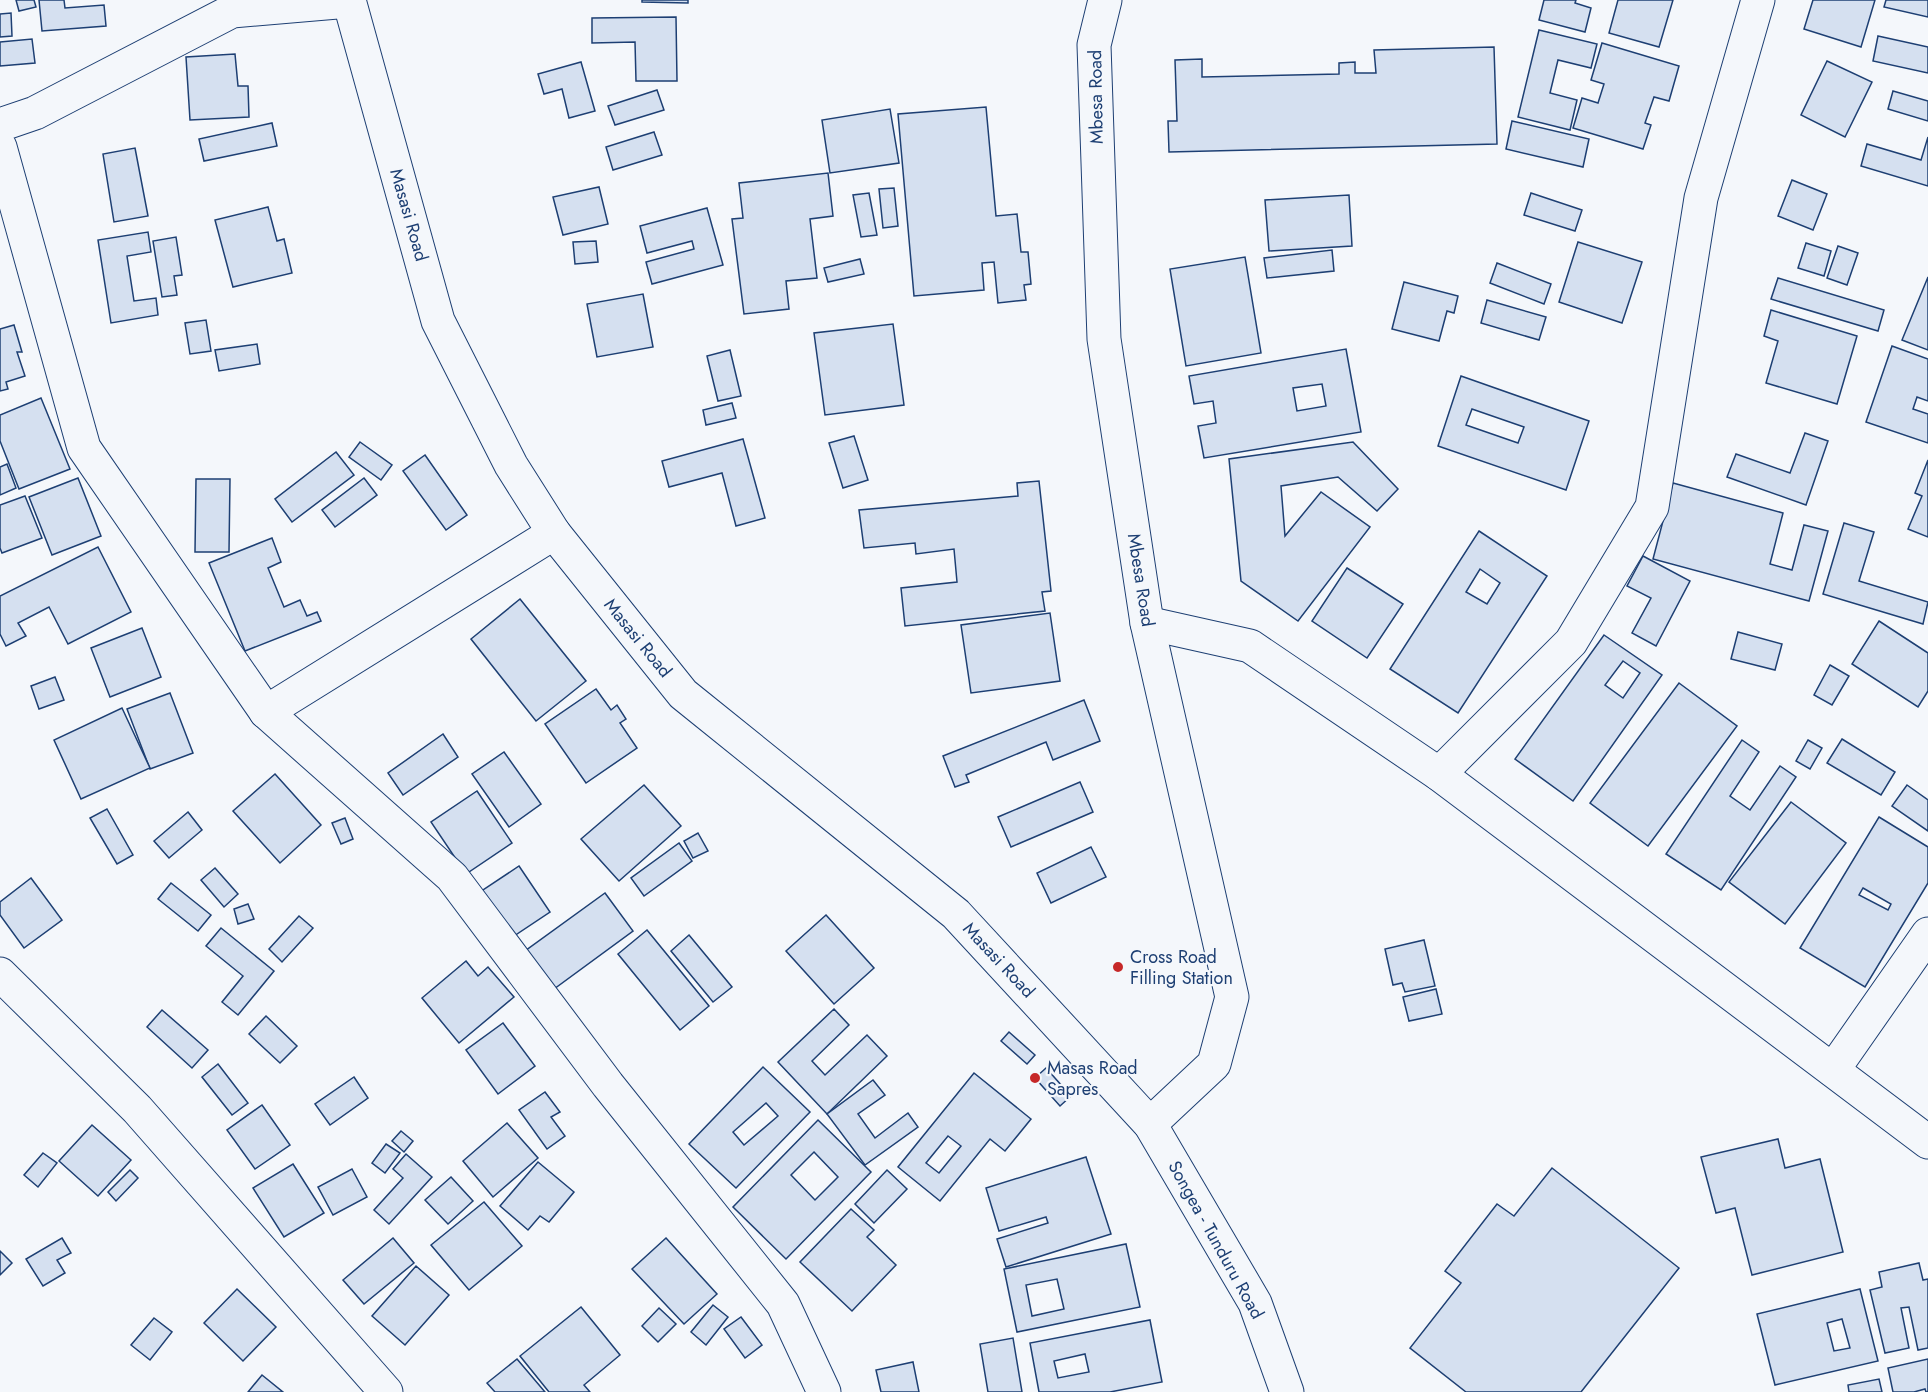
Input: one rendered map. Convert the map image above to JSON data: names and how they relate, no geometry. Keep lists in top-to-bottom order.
{
  "streets": {
    "main road": ["Mbesa Road", "Masasi Road", "Songea - Tunduru Road"]
  },
  "crossings": [
    ["Mbesa Road", "Masasi Road"],
    ["Mbesa Road", "Songea - Tunduru Road"],
    ["Masasi Road", "Songea - Tunduru Road"]
  ],
  "places": ["Cross Road Filling Station", "Masas Road Sapres"]
}
